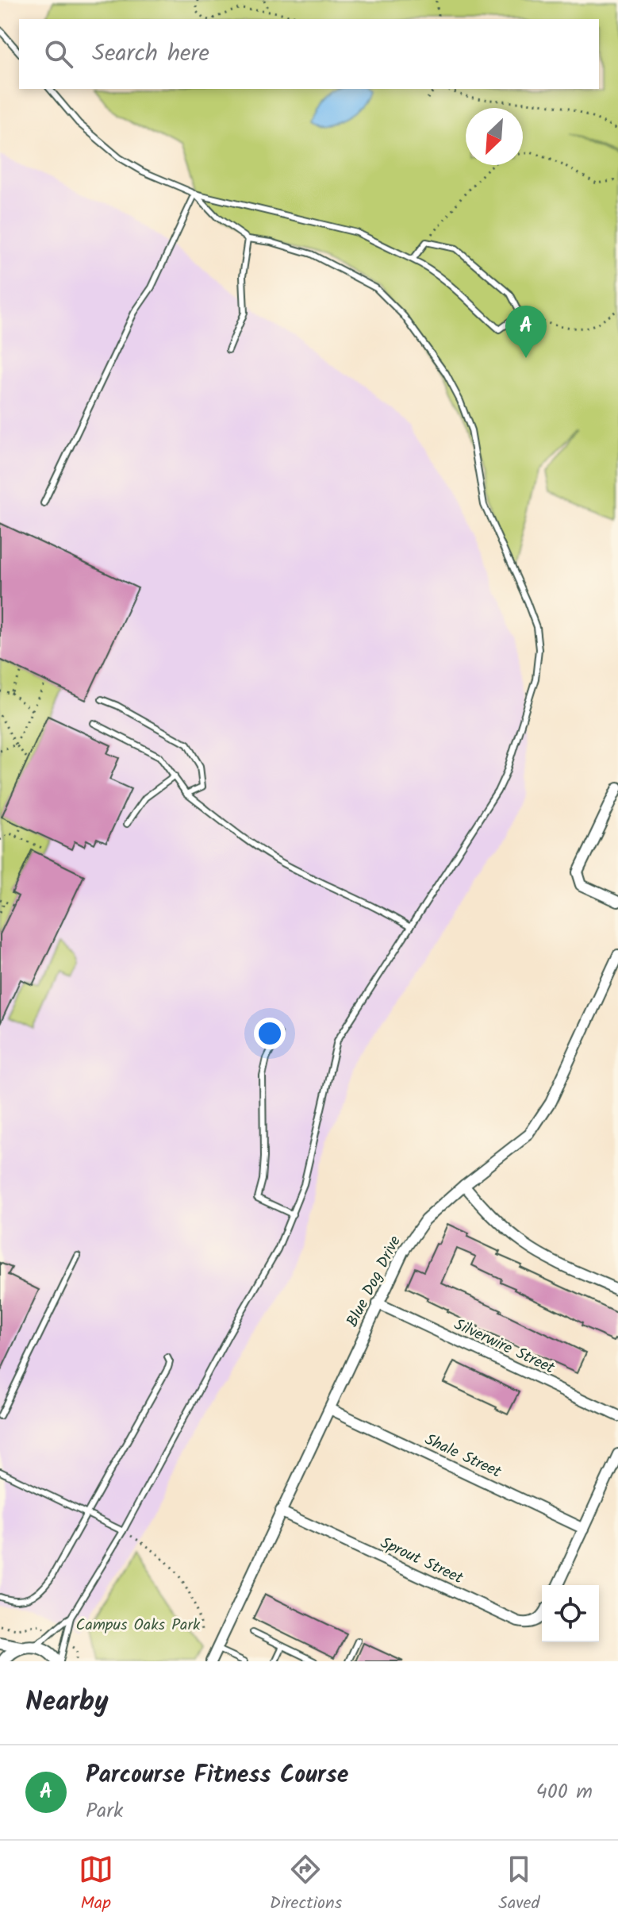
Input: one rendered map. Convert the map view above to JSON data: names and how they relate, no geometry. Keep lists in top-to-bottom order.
{
  "streets": {
    "street": [
      "Blue Dog Drive",
      "Silverwire Street",
      "Shale Street",
      "Sprout Street"
    ]
  },
  "crossings": [
    ["Blue Dog Drive", "Silverwire Street"],
    ["Blue Dog Drive", "Shale Street"],
    ["Blue Dog Drive", "Sprout Street"]
  ],
  "parks": ["Campus Oaks Park"],
  "north": "bottom left",
  "page": {
    "search": "Search here",
    "pins": "A",
    "heading": "Nearby",
    "list": [
      {
        "mark": "A",
        "name": "Parcourse Fitness Course",
        "note": "Park",
        "value": "400 m"
      }
    ],
    "nav": ["Map", "Directions", "Saved"]
  }
}
